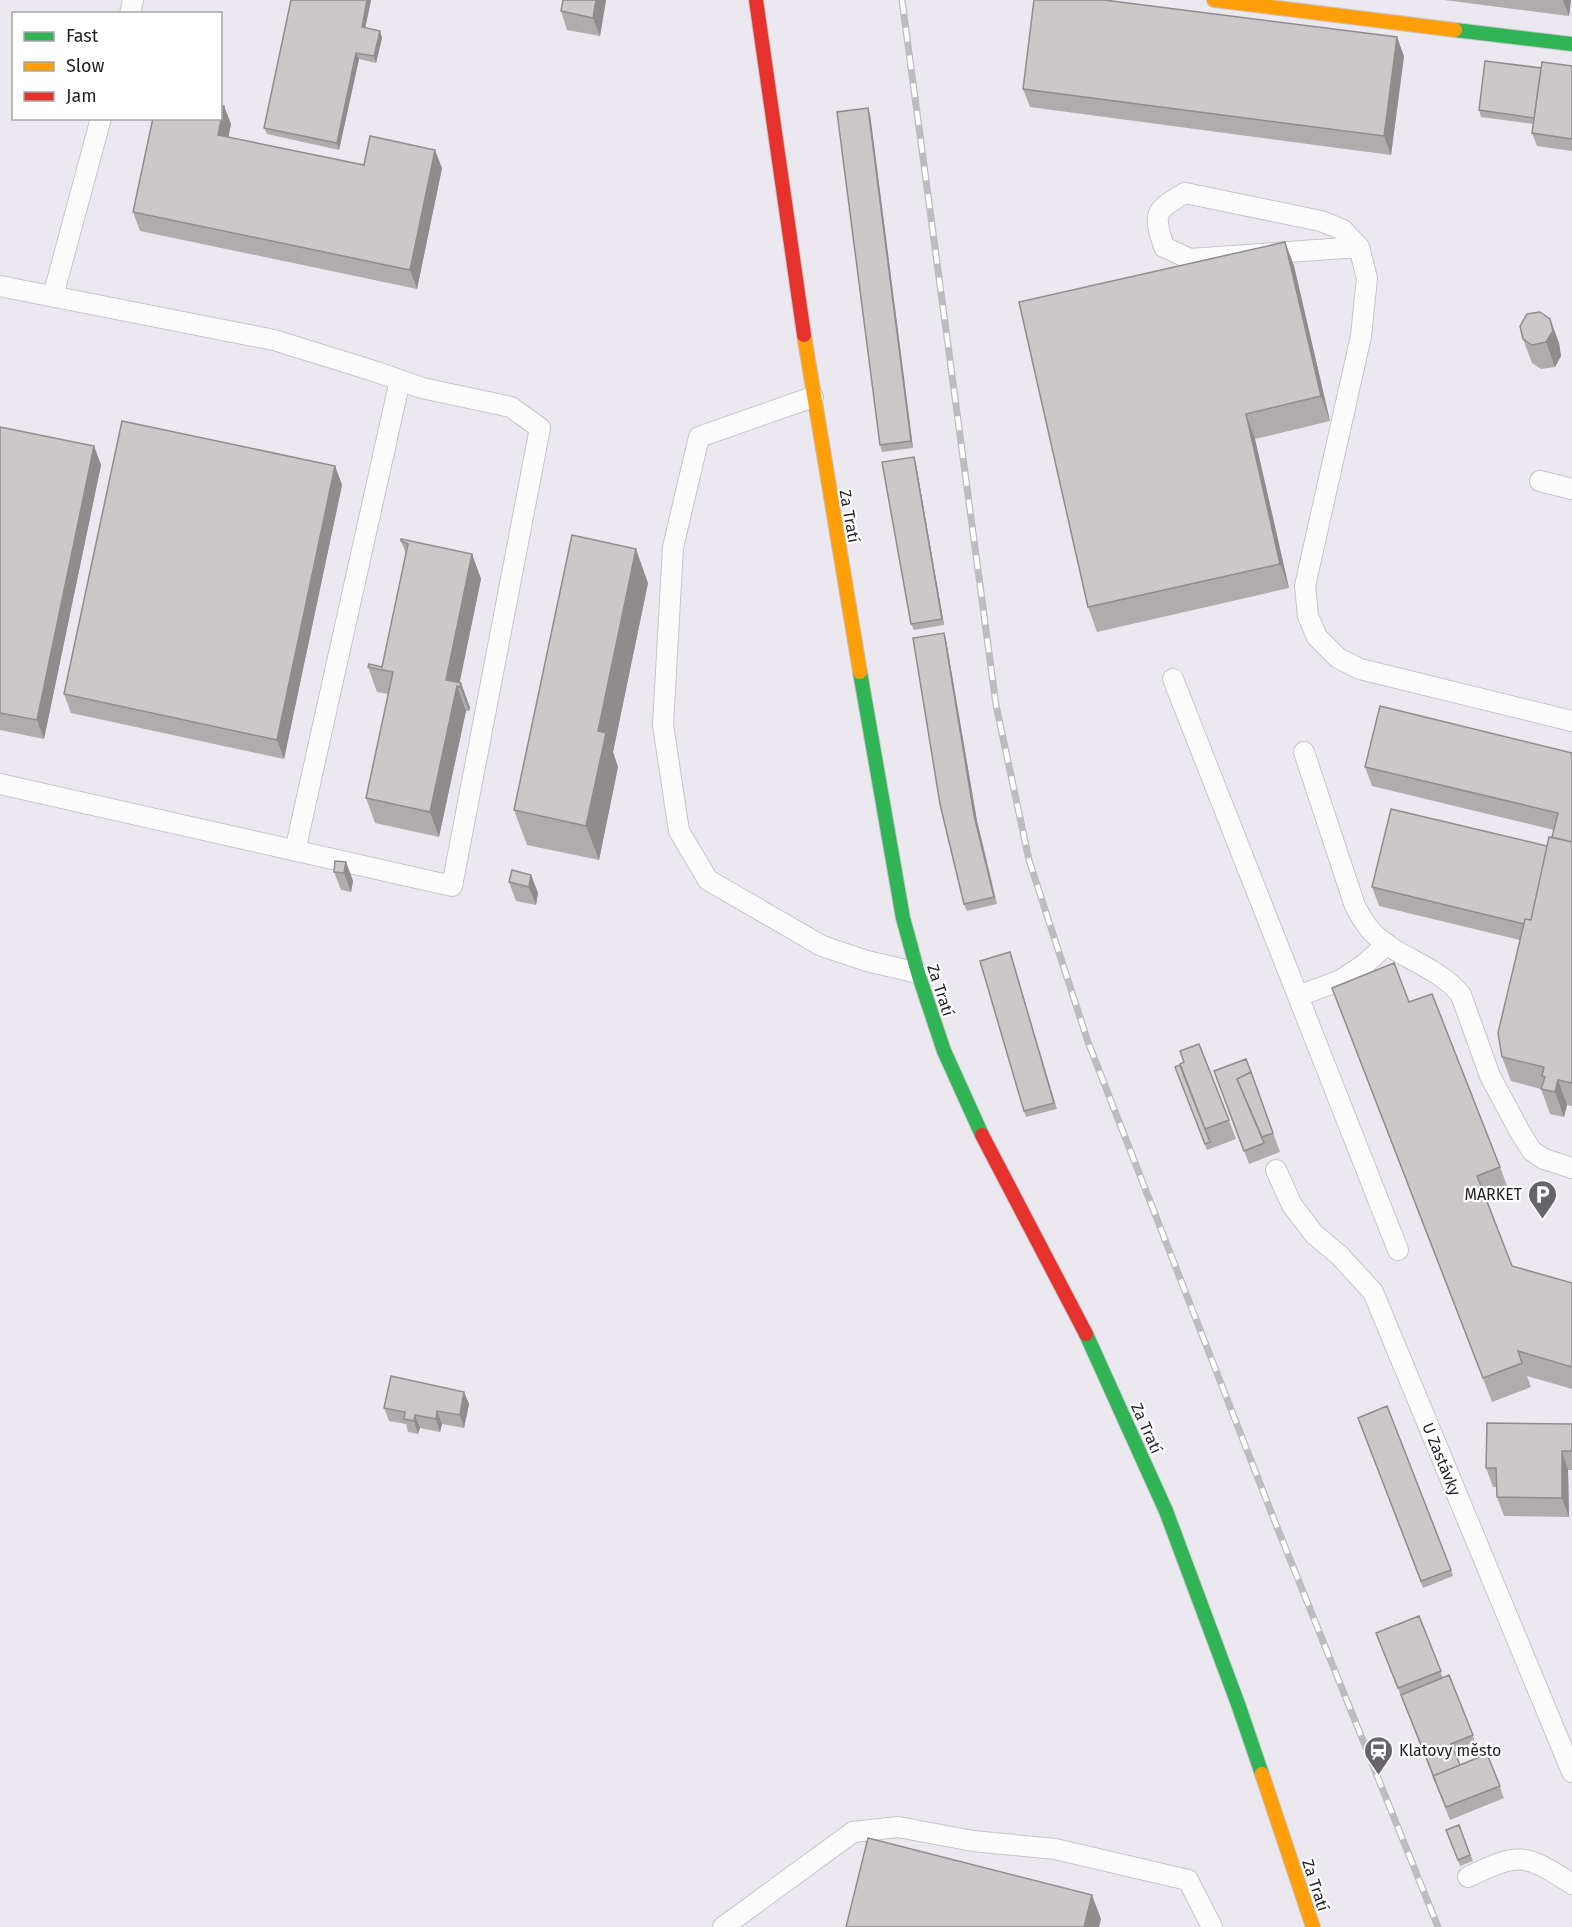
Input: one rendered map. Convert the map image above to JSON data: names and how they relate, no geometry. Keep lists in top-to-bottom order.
{
  "streets": {
    "street": ["Za Tratí"],
    "lane": ["U Zastávky"]
  },
  "places": {
    "parking": ["MARKET"],
    "station": ["Klatovy město"]
  },
  "legend": ["Fast", "Slow", "Jam"]
}
